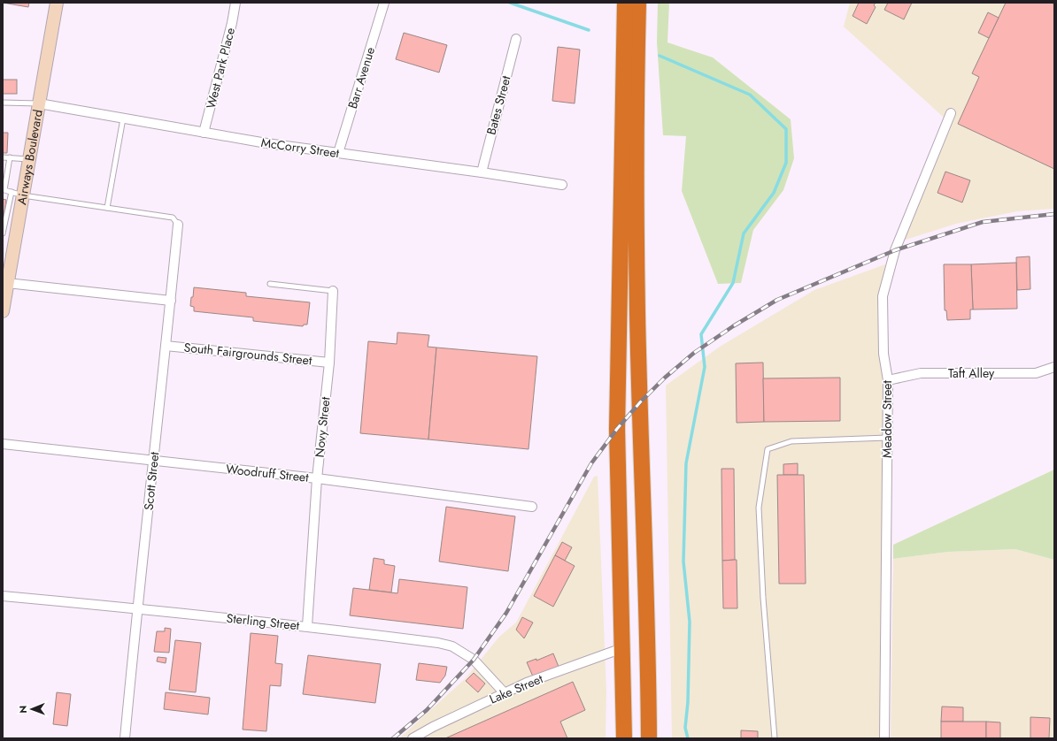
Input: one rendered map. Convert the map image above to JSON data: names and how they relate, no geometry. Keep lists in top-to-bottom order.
{
  "streets": {
    "main road": ["Airways Boulevard"],
    "street": [
      "West Park Place",
      "Barr Avenue",
      "Bates Street",
      "McCorry Street",
      "South Fairgrounds Street",
      "Taft Alley",
      "Meadow Street",
      "Novy Street",
      "Woodruff Street",
      "Scott Street",
      "Sterling Street",
      "Lake Street"
    ]
  },
  "crossings": [
    ["West Park Place", "McCorry Street"],
    ["Barr Avenue", "McCorry Street"],
    ["Bates Street", "McCorry Street"],
    ["McCorry Street", "Airways Boulevard"],
    ["South Fairgrounds Street", "Novy Street"],
    ["South Fairgrounds Street", "Scott Street"],
    ["Taft Alley", "Meadow Street"],
    ["Novy Street", "Woodruff Street"],
    ["Novy Street", "Sterling Street"],
    ["Woodruff Street", "Scott Street"],
    ["Scott Street", "Sterling Street"],
    ["Sterling Street", "Lake Street"]
  ],
  "north": "left"
}
